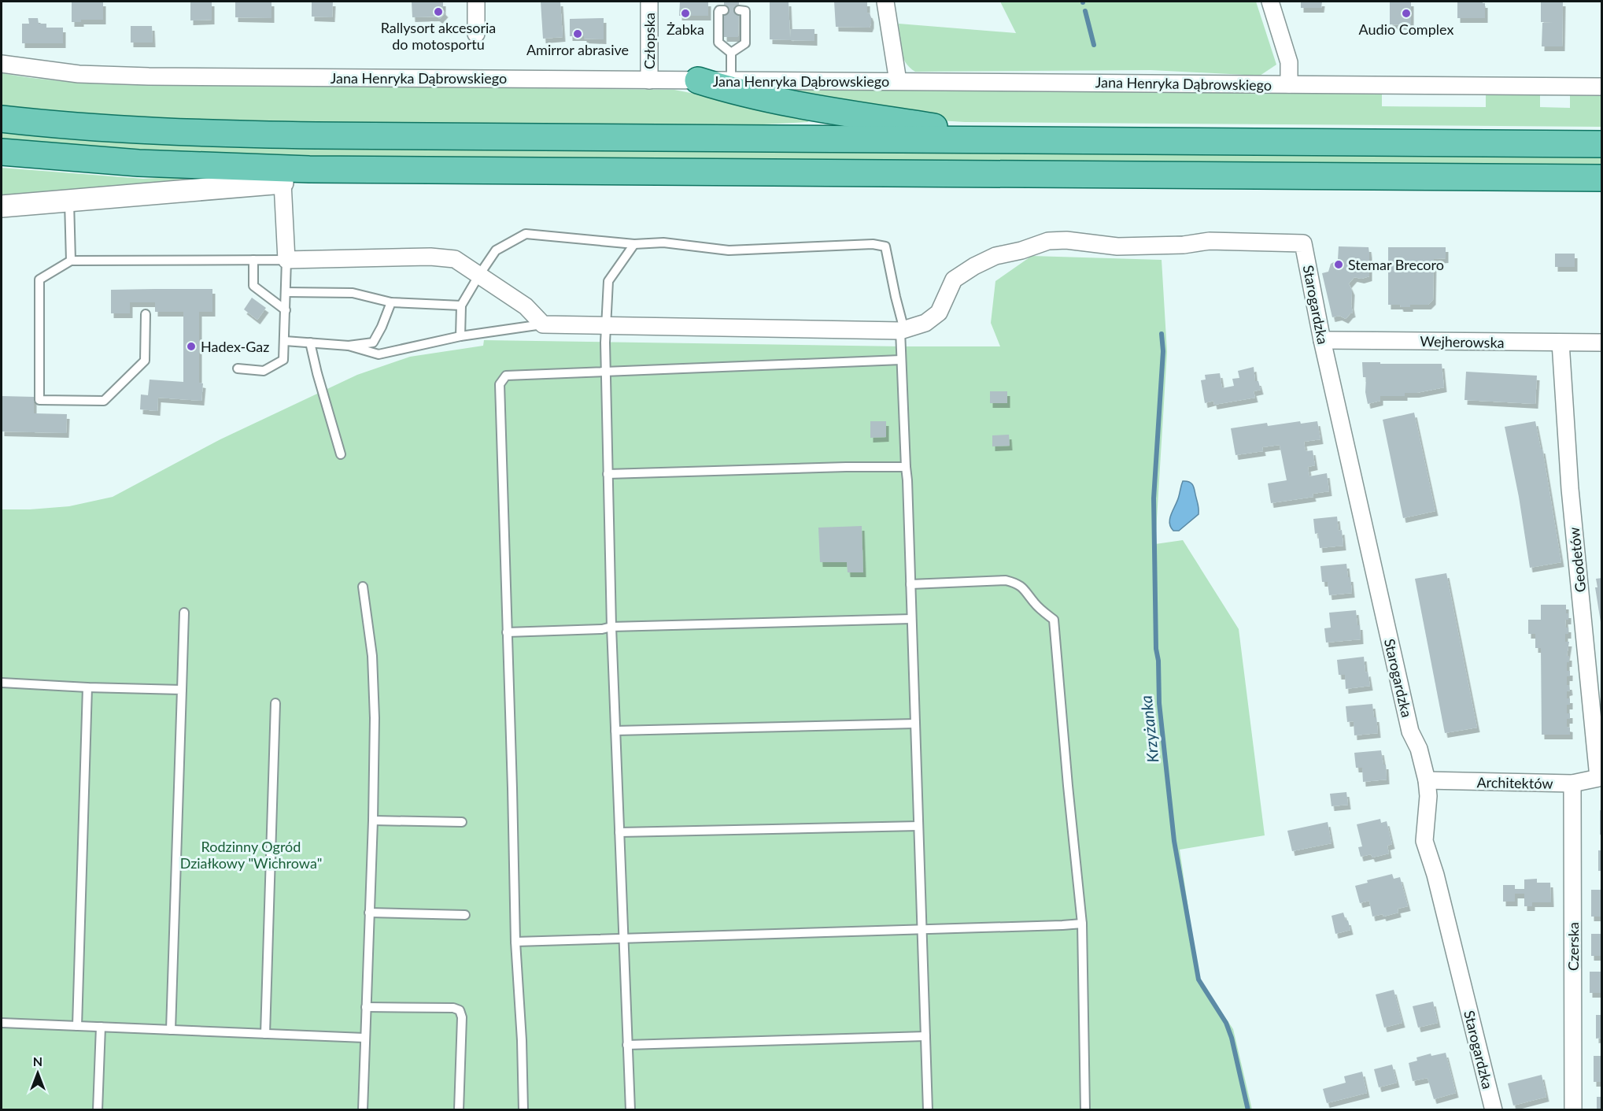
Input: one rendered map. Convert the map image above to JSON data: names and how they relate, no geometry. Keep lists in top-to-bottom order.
{
  "streets": {
    "street": [
      "Człopska",
      "Jana Henryka Dąbrowskiego",
      "Starogardzka",
      "Wejherowska",
      "Geodetów",
      "Architektów",
      "Czerska"
    ]
  },
  "crossings": [
    ["Człopska", "Jana Henryka Dąbrowskiego"],
    ["Starogardzka", "Wejherowska"],
    ["Starogardzka", "Architektów"],
    ["Wejherowska", "Geodetów"],
    ["Geodetów", "Architektów"],
    ["Architektów", "Czerska"]
  ],
  "water": ["Krzyżanka"],
  "parks": ["Rodzinny Ogród Działkowy \"Wichrowa\""],
  "places": [
    "Rallysort akcesoria do motosportu",
    "Żabka",
    "Audio Complex",
    "Amirror abrasive",
    "Stemar Brecoro",
    "Hadex-Gaz"
  ],
  "north": "top"
}
